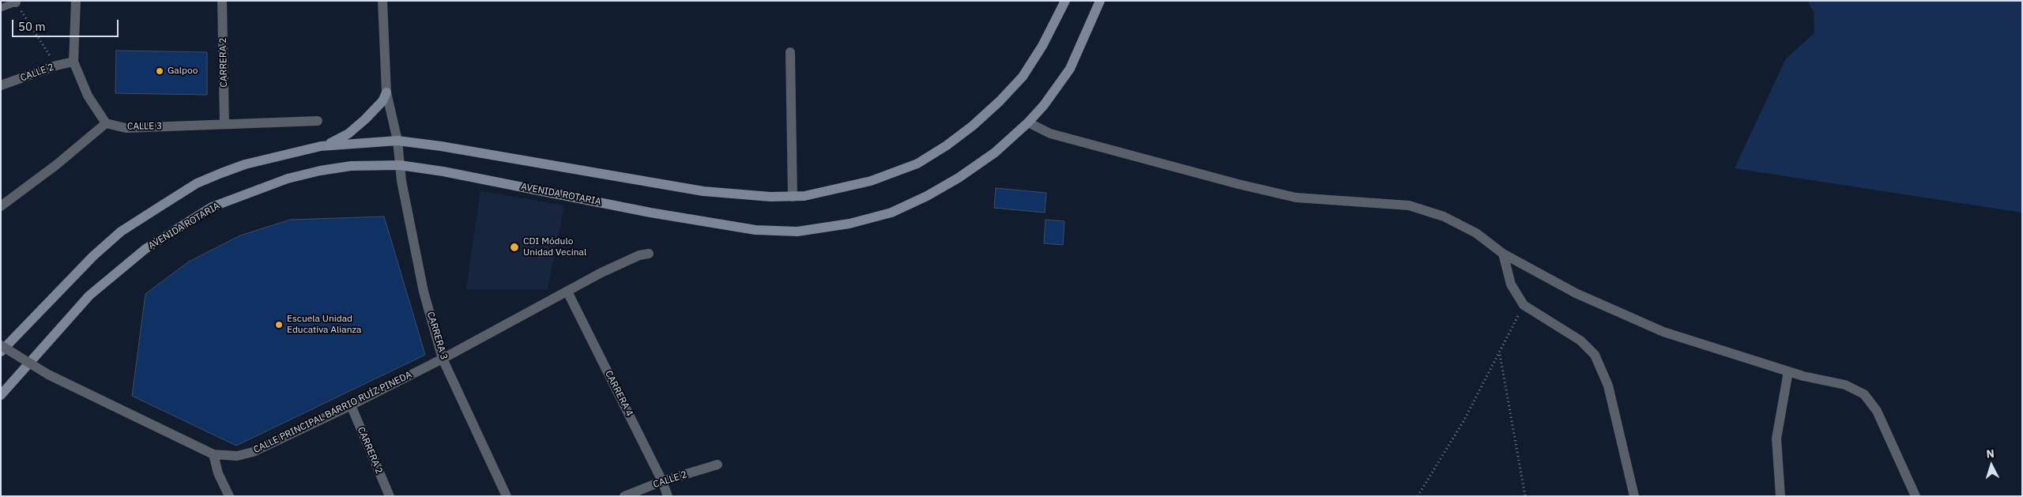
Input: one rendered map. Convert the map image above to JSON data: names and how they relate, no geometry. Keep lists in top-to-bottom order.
{
  "streets": {
    "main road": ["AVENIDA ROTARIA"],
    "street": [
      "CARRERA 2",
      "CALLE 2",
      "CALLE 3",
      "CARRERA 3",
      "CARRERA 4",
      "CALLE PRINCIPAL BARRIO RUÍZ PINEDA"
    ]
  },
  "crossings": [
    ["CARRERA 2", "CALLE 3"],
    ["CARRERA 2", "CALLE PRINCIPAL BARRIO RUÍZ PINEDA"],
    ["CALLE 2", "CARRERA 4"],
    ["AVENIDA ROTARIA", "CARRERA 3"],
    ["CARRERA 3", "CALLE PRINCIPAL BARRIO RUÍZ PINEDA"],
    ["CARRERA 4", "CALLE PRINCIPAL BARRIO RUÍZ PINEDA"]
  ],
  "places": ["Galpoo", "CDI Módulo Unidad Vecinal", "Escuela Unidad Educativa Alianza"],
  "scale_bar": "50 m",
  "north": "top"
}
